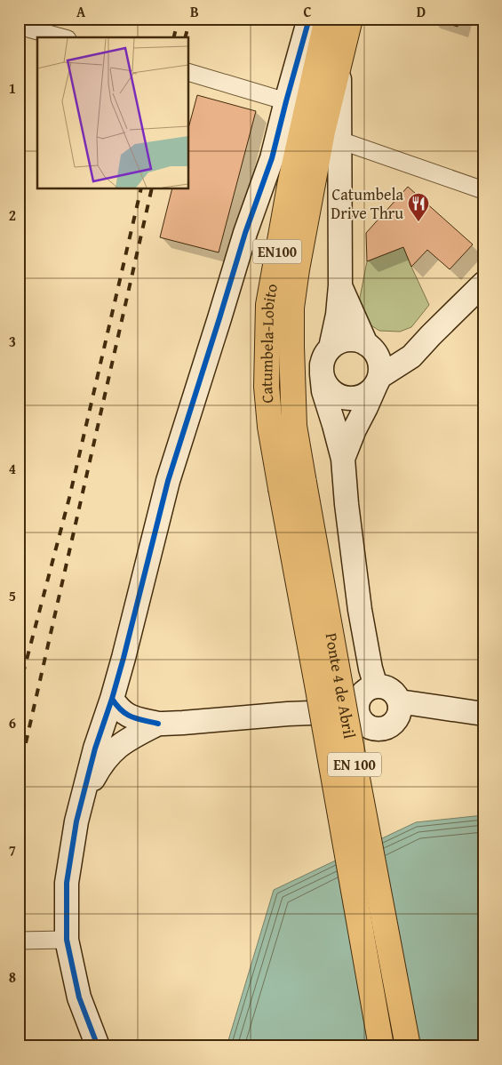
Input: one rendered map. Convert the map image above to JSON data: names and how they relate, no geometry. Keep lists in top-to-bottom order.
{
  "streets": {
    "highway": [
      "EN100",
      "Catumbela-Lobito",
      "Ponte 4 de Abril",
      "EN 100"
    ]
  },
  "crossings": [
    ["Catumbela-Lobito", "Ponte 4 de Abril"]
  ],
  "places": {
    "restaurant": ["Catumbela Drive Thru"]
  },
  "grid": {
    "columns": [
      "A",
      "B",
      "C",
      "D"
    ],
    "rows": [
      "1",
      "2",
      "3",
      "4",
      "5",
      "6",
      "7",
      "8"
    ]
  }
}
